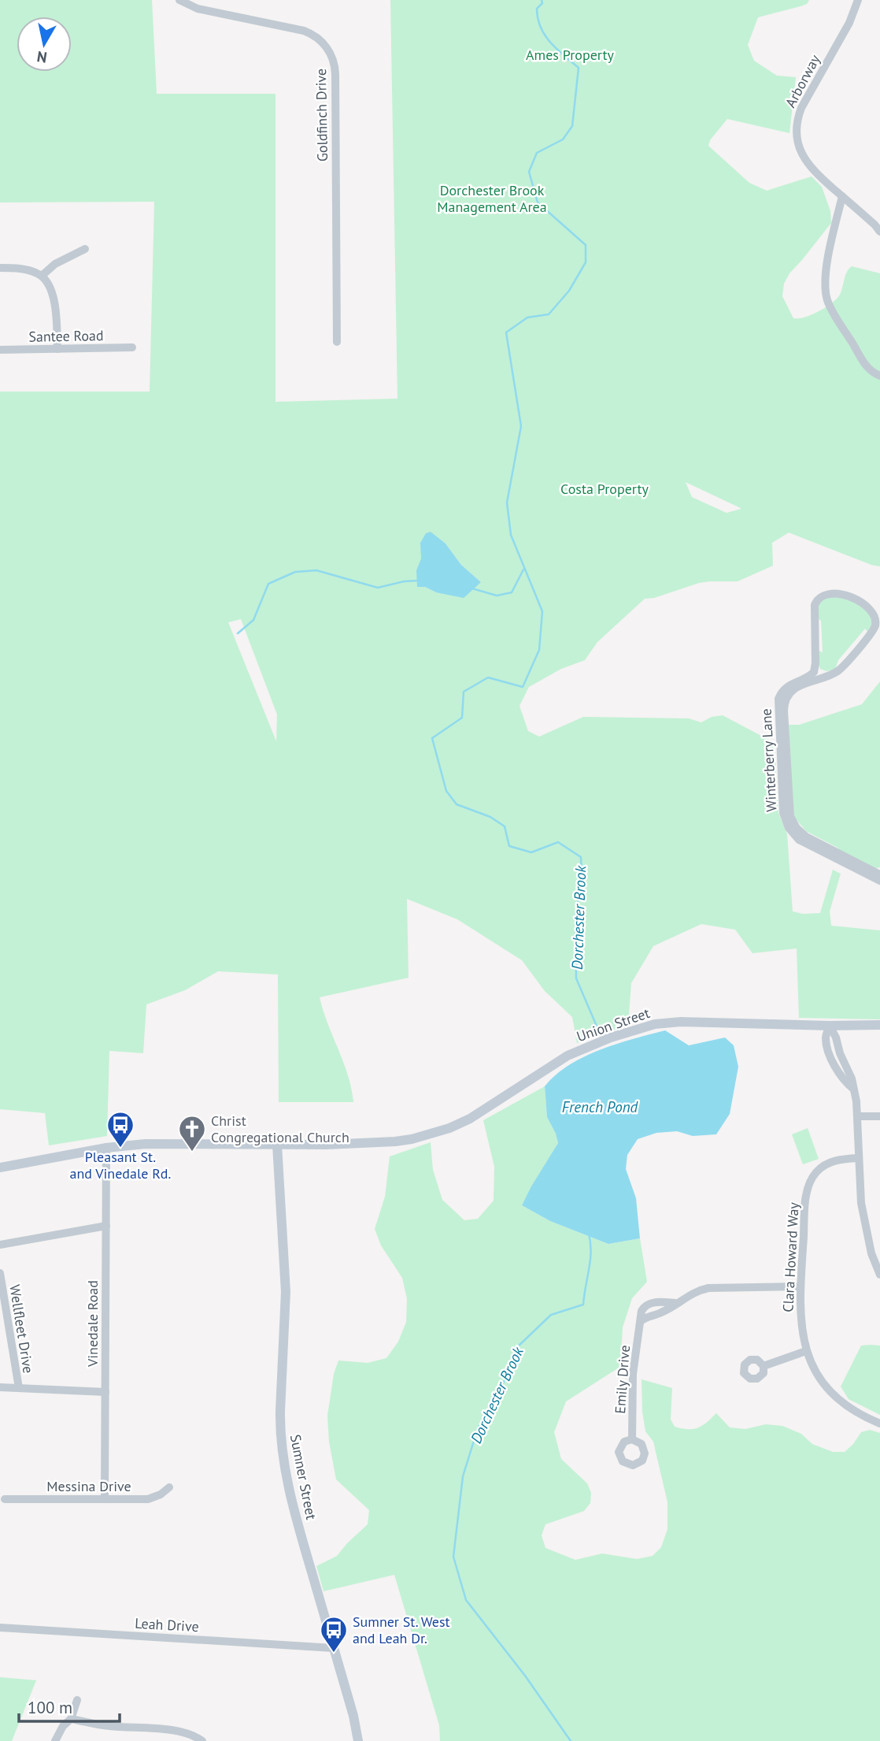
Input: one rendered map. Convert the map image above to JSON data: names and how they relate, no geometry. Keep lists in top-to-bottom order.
{
  "streets": {
    "main road": ["Union Street", "Sumner Street"],
    "street": [
      "Arborway",
      "Goldfinch Drive",
      "Santee Road",
      "Winterberry Lane",
      "Clara Howard Way",
      "Vinedale Road",
      "Wellfleet Drive",
      "Emily Drive",
      "Messina Drive",
      "Leah Drive"
    ]
  },
  "crossings": [
    ["Union Street", "Vinedale Road"],
    ["Union Street", "Sumner Street"],
    ["Vinedale Road", "Messina Drive"],
    ["Sumner Street", "Leah Drive"]
  ],
  "water": ["Dorchester Brook", "French Pond"],
  "parks": ["Ames Property", "Dorchester Brook Management Area", "Costa Property"],
  "places": {
    "bus stop": ["Pleasant St. and Vinedale Rd.", "Sumner St. West and Leah Dr."],
    "church": ["Christ Congregational Church"]
  },
  "scale_bar": "100 m",
  "north": "bottom"
}
